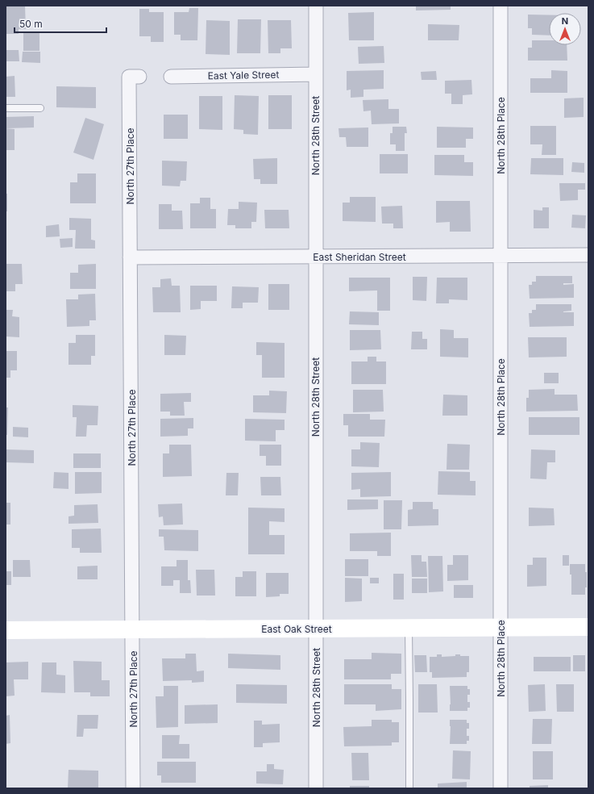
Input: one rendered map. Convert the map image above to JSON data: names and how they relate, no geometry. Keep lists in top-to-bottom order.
{
  "streets": {
    "street": [
      "East Yale Street",
      "North 28th Street",
      "North 28th Place",
      "North 27th Place",
      "East Sheridan Street",
      "East Oak Street"
    ]
  },
  "crossings": [
    ["East Yale Street", "North 28th Street"],
    ["North 28th Street", "East Sheridan Street"],
    ["North 28th Street", "East Oak Street"],
    ["North 28th Place", "East Sheridan Street"],
    ["North 28th Place", "East Oak Street"],
    ["North 27th Place", "East Sheridan Street"],
    ["North 27th Place", "East Oak Street"]
  ],
  "scale_bar": "50 m",
  "north": "top"
}
